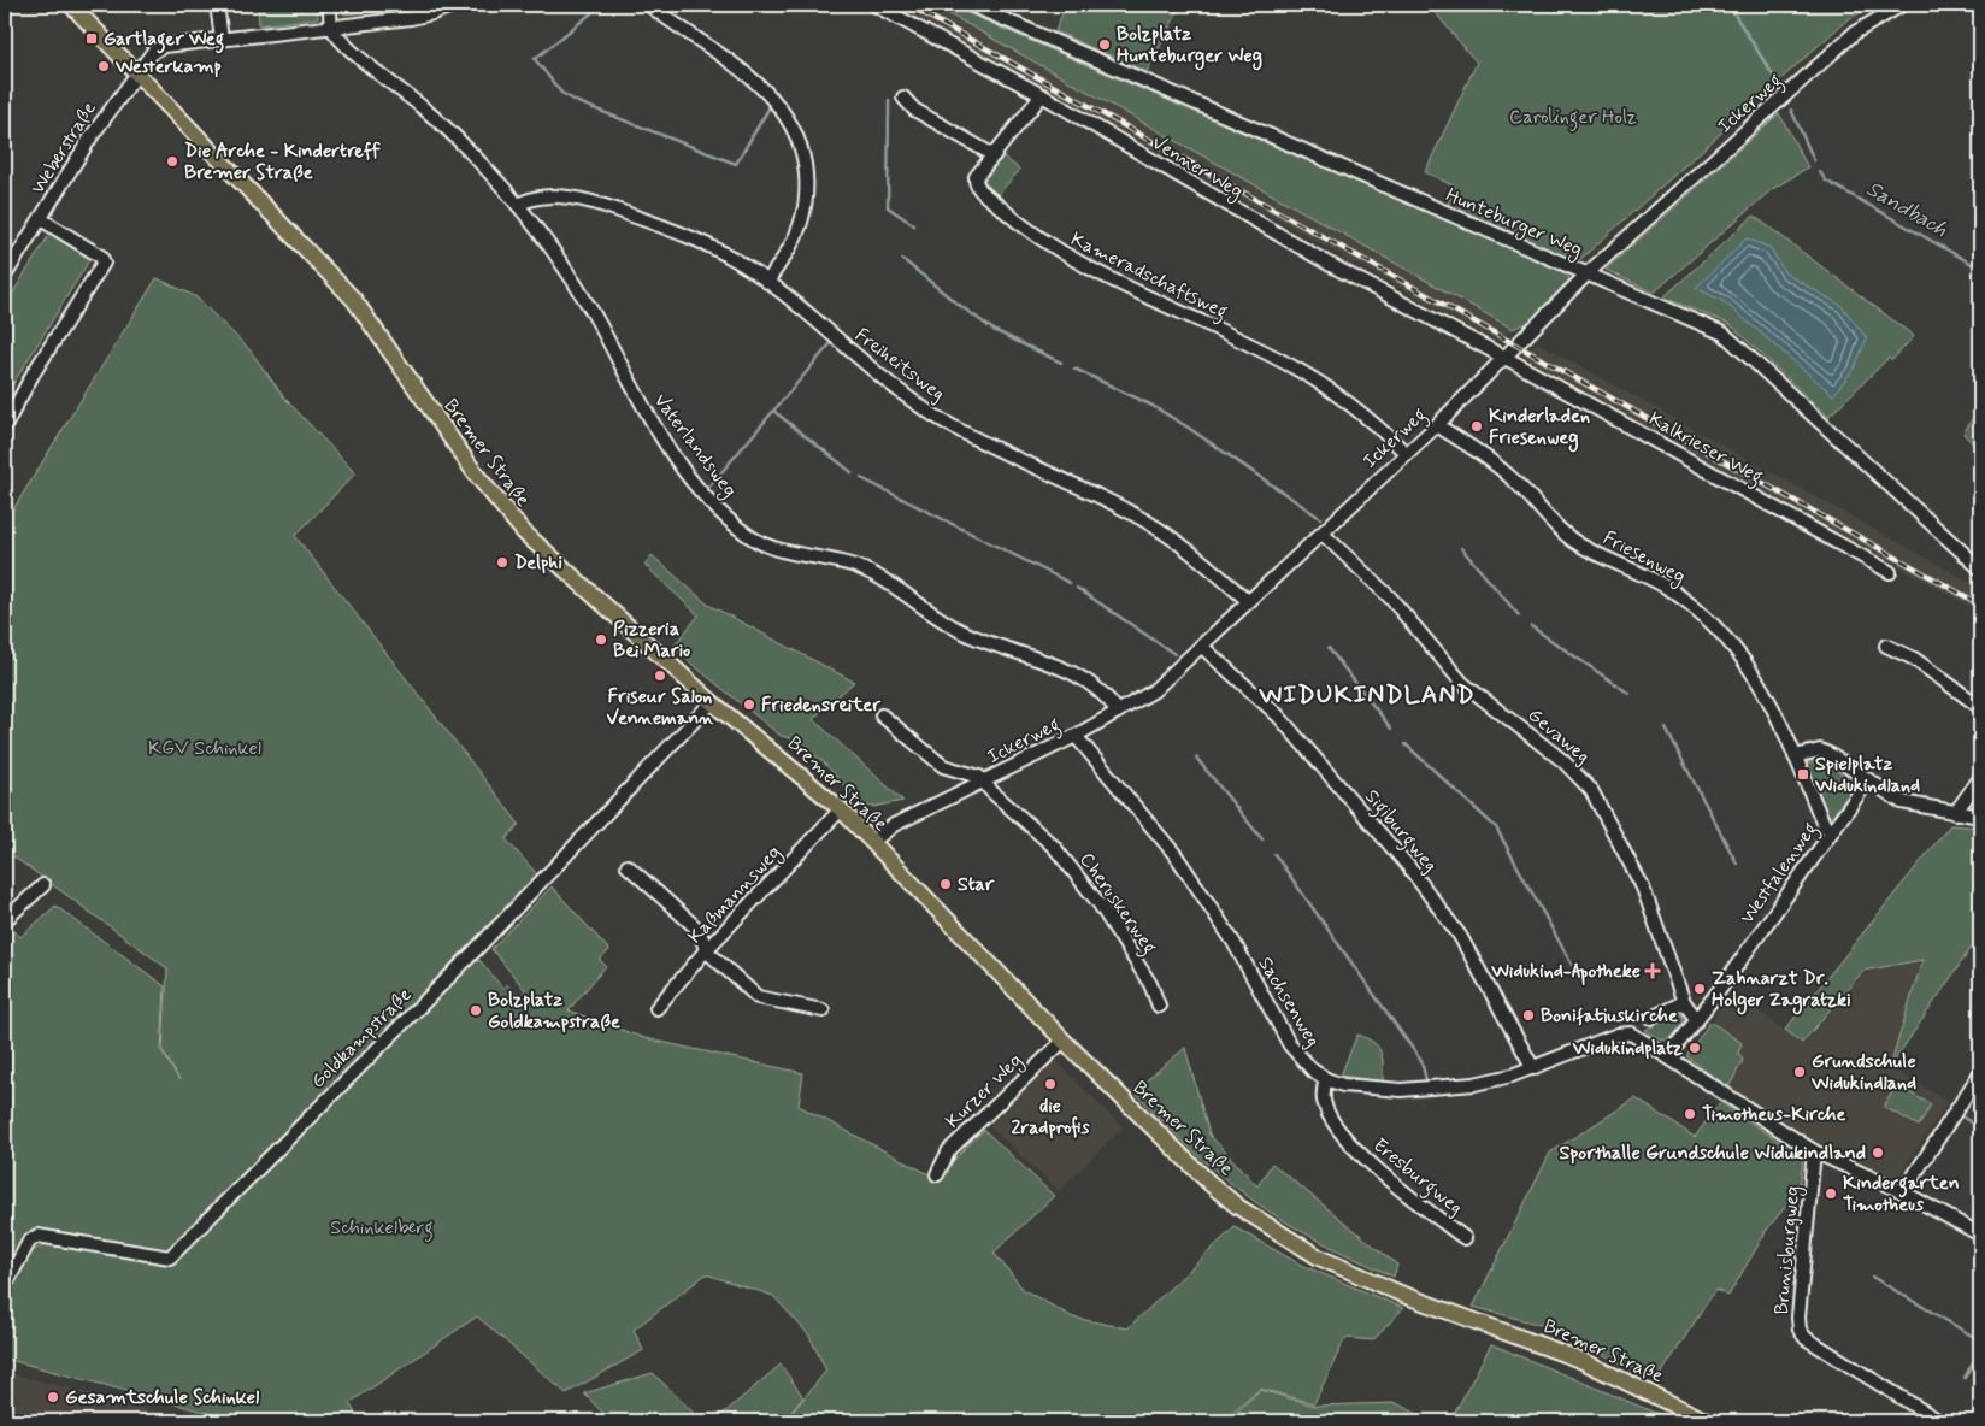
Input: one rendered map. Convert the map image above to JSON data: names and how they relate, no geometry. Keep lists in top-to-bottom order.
{
  "streets": {
    "main road": ["Bremer Straße"],
    "street": [
      "Ickerweg",
      "Weberstraße",
      "Venner Weg",
      "Hunteburger Weg",
      "Kameradschaftsweg",
      "Freiheitsweg",
      "Vaterlandsweg",
      "Kalkrieser Weg",
      "Friesenweg",
      "Gevaweg",
      "Sigiburgweg",
      "Westfalenweg",
      "Kaßmannsweg",
      "Cheruskerweg",
      "Sachsenweg",
      "Goldkampstraße",
      "Kurzer Weg",
      "Eresburgweg",
      "Brunisburgweg"
    ]
  },
  "crossings": [
    ["Ickerweg", "Venner Weg"],
    ["Ickerweg", "Hunteburger Weg"],
    ["Ickerweg", "Kameradschaftsweg"],
    ["Ickerweg", "Freiheitsweg"],
    ["Ickerweg", "Vaterlandsweg"],
    ["Ickerweg", "Kalkrieser Weg"],
    ["Ickerweg", "Bremer Straße"],
    ["Ickerweg", "Friesenweg"],
    ["Ickerweg", "Gevaweg"],
    ["Ickerweg", "Sigiburgweg"],
    ["Ickerweg", "Cheruskerweg"],
    ["Ickerweg", "Sachsenweg"],
    ["Weberstraße", "Bremer Straße"],
    ["Venner Weg", "Kameradschaftsweg"],
    ["Venner Weg", "Kalkrieser Weg"],
    ["Freiheitsweg", "Vaterlandsweg"],
    ["Bremer Straße", "Kaßmannsweg"],
    ["Bremer Straße", "Goldkampstraße"],
    ["Bremer Straße", "Kurzer Weg"],
    ["Friesenweg", "Westfalenweg"],
    ["Gevaweg", "Westfalenweg"],
    ["Sigiburgweg", "Sachsenweg"],
    ["Sachsenweg", "Eresburgweg"]
  ],
  "districts": ["WIDUKINDLAND"],
  "water": ["Sandbach"],
  "parks": ["Carolinger Holz", "KGV Schinkel", "Schinkelberg"],
  "places": {
    "transit": ["Gartlager Weg", "Spielplatz Widukindland"],
    "other": [
      "Bolzplatz Hunteburger Weg",
      "Westerkamp",
      "Die Arche - Kindertreff Bremer Straße",
      "Kinderladen Friesenweg",
      "Delphi",
      "Pizzeria Bei Mario",
      "Friseur Salon Vennemann",
      "Friedensreiter",
      "Star",
      "Zahnarzt Dr. Holger Zagratzki",
      "Bolzplatz Goldkampstraße",
      "Bonifatiuskirche",
      "Widukindplatz",
      "Grundschule Widukindland",
      "die 2radprofis",
      "Timotheus-Kirche",
      "Sporthalle Grundschule Widukindland",
      "Kindergarten Timotheus",
      "Gesamtschule Schinkel"
    ],
    "health": ["Widukind-Apotheke"]
  }
}
